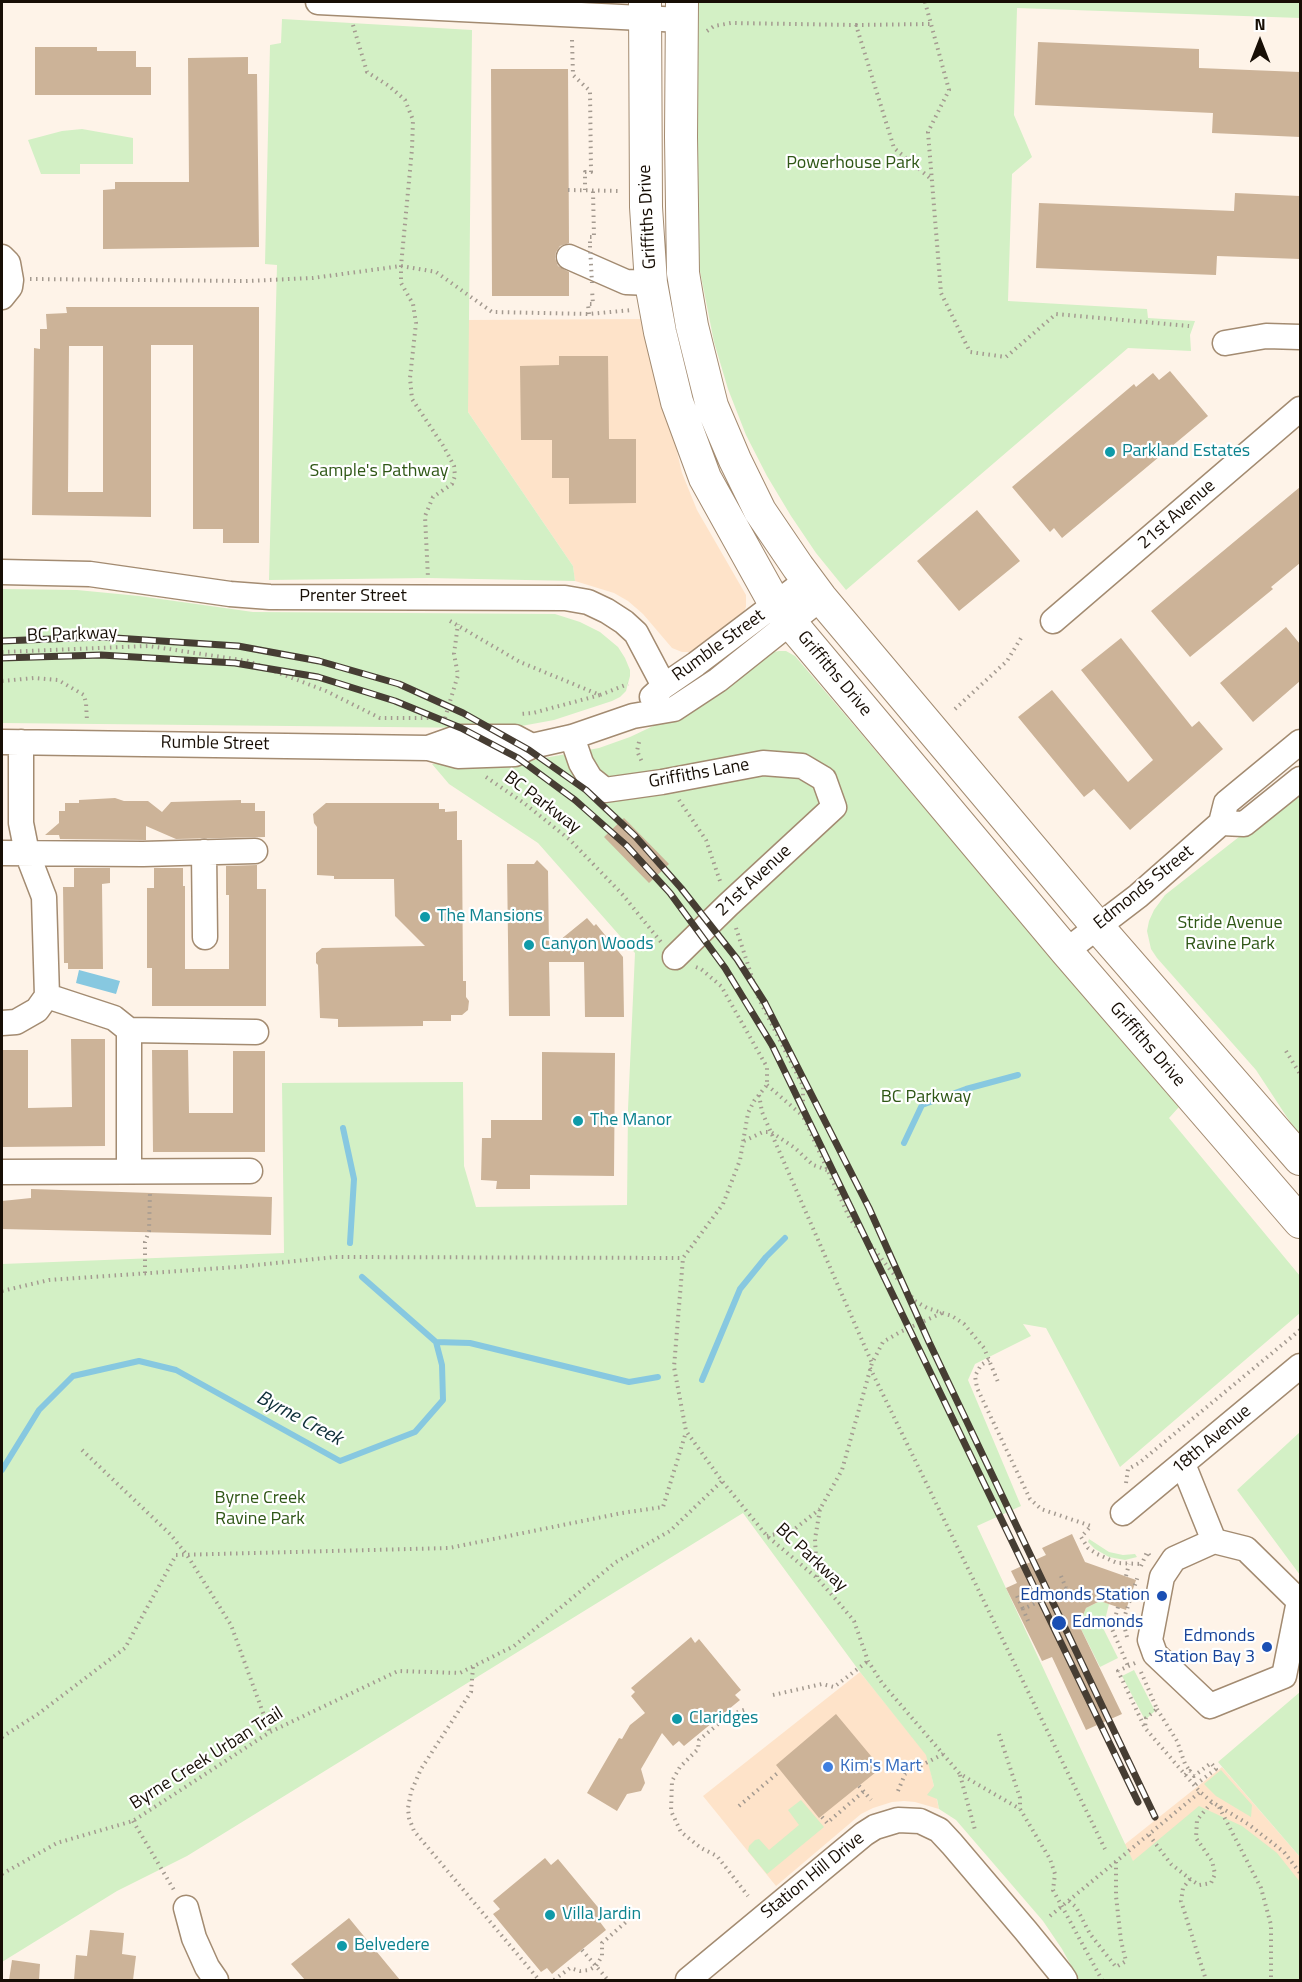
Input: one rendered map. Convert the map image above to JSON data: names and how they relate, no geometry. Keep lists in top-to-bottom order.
{
  "streets": {
    "main road": ["Griffiths Drive"],
    "street": [
      "21st Avenue",
      "Prenter Street",
      "Rumble Street",
      "Griffiths Lane",
      "Edmonds Street",
      "18th Avenue",
      "Station Hill Drive"
    ],
    "path": ["BC Parkway", "Byrne Creek Urban Trail"]
  },
  "crossings": [
    ["Griffiths Drive", "Rumble Street"],
    ["Griffiths Drive", "Edmonds Street"],
    ["21st Avenue", "BC Parkway"],
    ["21st Avenue", "Griffiths Lane"],
    ["Prenter Street", "Rumble Street"],
    ["BC Parkway", "Byrne Creek Urban Trail"],
    ["Rumble Street", "Griffiths Lane"]
  ],
  "water": ["Byrne Creek"],
  "parks": [
    "Powerhouse Park",
    "Sample's Pathway",
    "Stride Avenue Ravine Park",
    "BC Parkway",
    "Byrne Creek Ravine Park"
  ],
  "places": [
    "Parkland Estates",
    "The Mansions",
    "Canyon Woods",
    "The Manor",
    "Edmonds Station",
    "Edmonds",
    "Edmonds Station Bay 3",
    "Claridges",
    "Kim's Mart",
    "Villa Jardin",
    "Belvedere"
  ],
  "north": "top"
}
